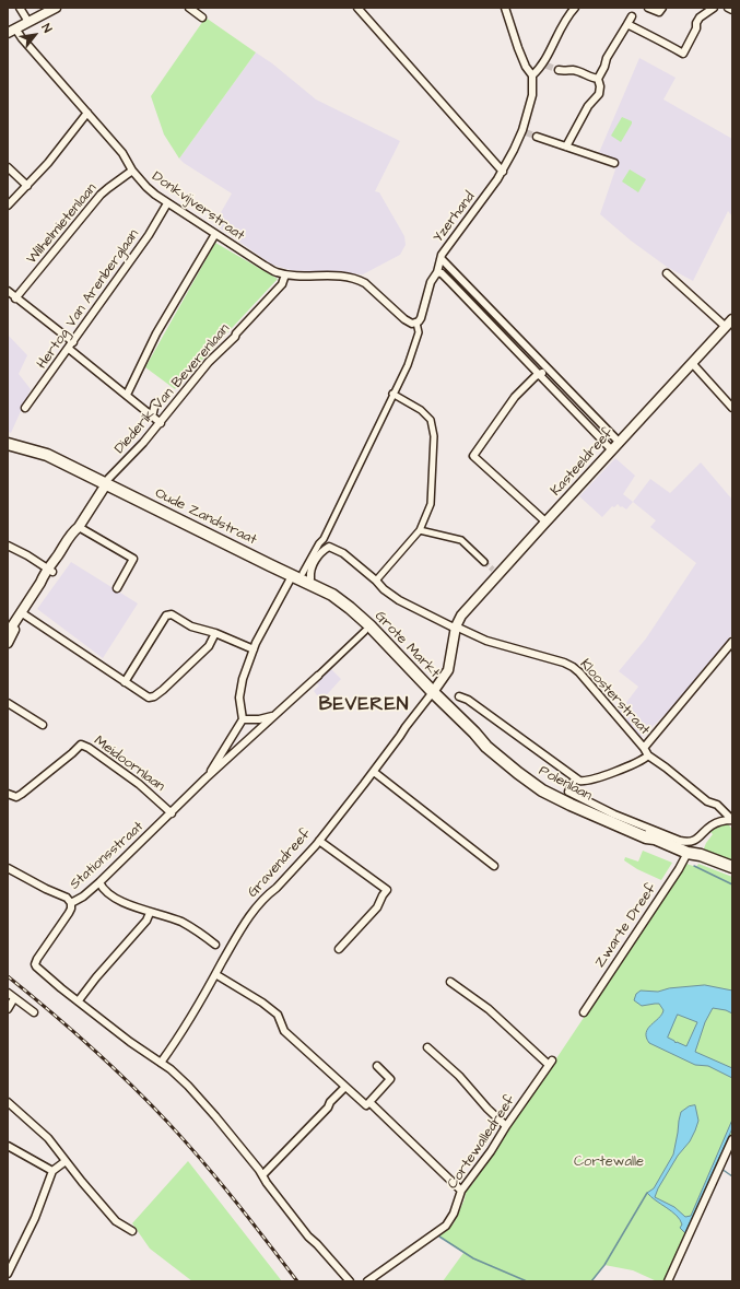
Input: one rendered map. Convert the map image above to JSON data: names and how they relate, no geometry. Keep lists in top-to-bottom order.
{
  "streets": {
    "main road": ["Oude Zandstraat", "Grote Markt", "Polenlaan"],
    "street": [
      "Donkvijverstraat",
      "Yzerhand",
      "Wilhelmietenlaan",
      "Hertog Van Arenberglaan",
      "Diederik Van Beverenlaan",
      "Kasteeldreef",
      "Kloosterstraat",
      "Meidoornlaan",
      "Stationsstraat",
      "Gravendreef",
      "Zwarte Dreef",
      "Cortewalledreef"
    ]
  },
  "crossings": [
    ["Donkvijverstraat", "Yzerhand"],
    ["Donkvijverstraat", "Wilhelmietenlaan"],
    ["Donkvijverstraat", "Hertog Van Arenberglaan"],
    ["Donkvijverstraat", "Diederik Van Beverenlaan"],
    ["Diederik Van Beverenlaan", "Oude Zandstraat"],
    ["Kasteeldreef", "Grote Markt"],
    ["Kasteeldreef", "Kloosterstraat"],
    ["Oude Zandstraat", "Grote Markt"],
    ["Grote Markt", "Kloosterstraat"],
    ["Grote Markt", "Polenlaan"],
    ["Grote Markt", "Gravendreef"],
    ["Kloosterstraat", "Polenlaan"],
    ["Meidoornlaan", "Stationsstraat"],
    ["Polenlaan", "Gravendreef"],
    ["Polenlaan", "Zwarte Dreef"]
  ],
  "districts": ["BEVEREN"],
  "parks": ["Cortewalle"],
  "north": "top right"
}
